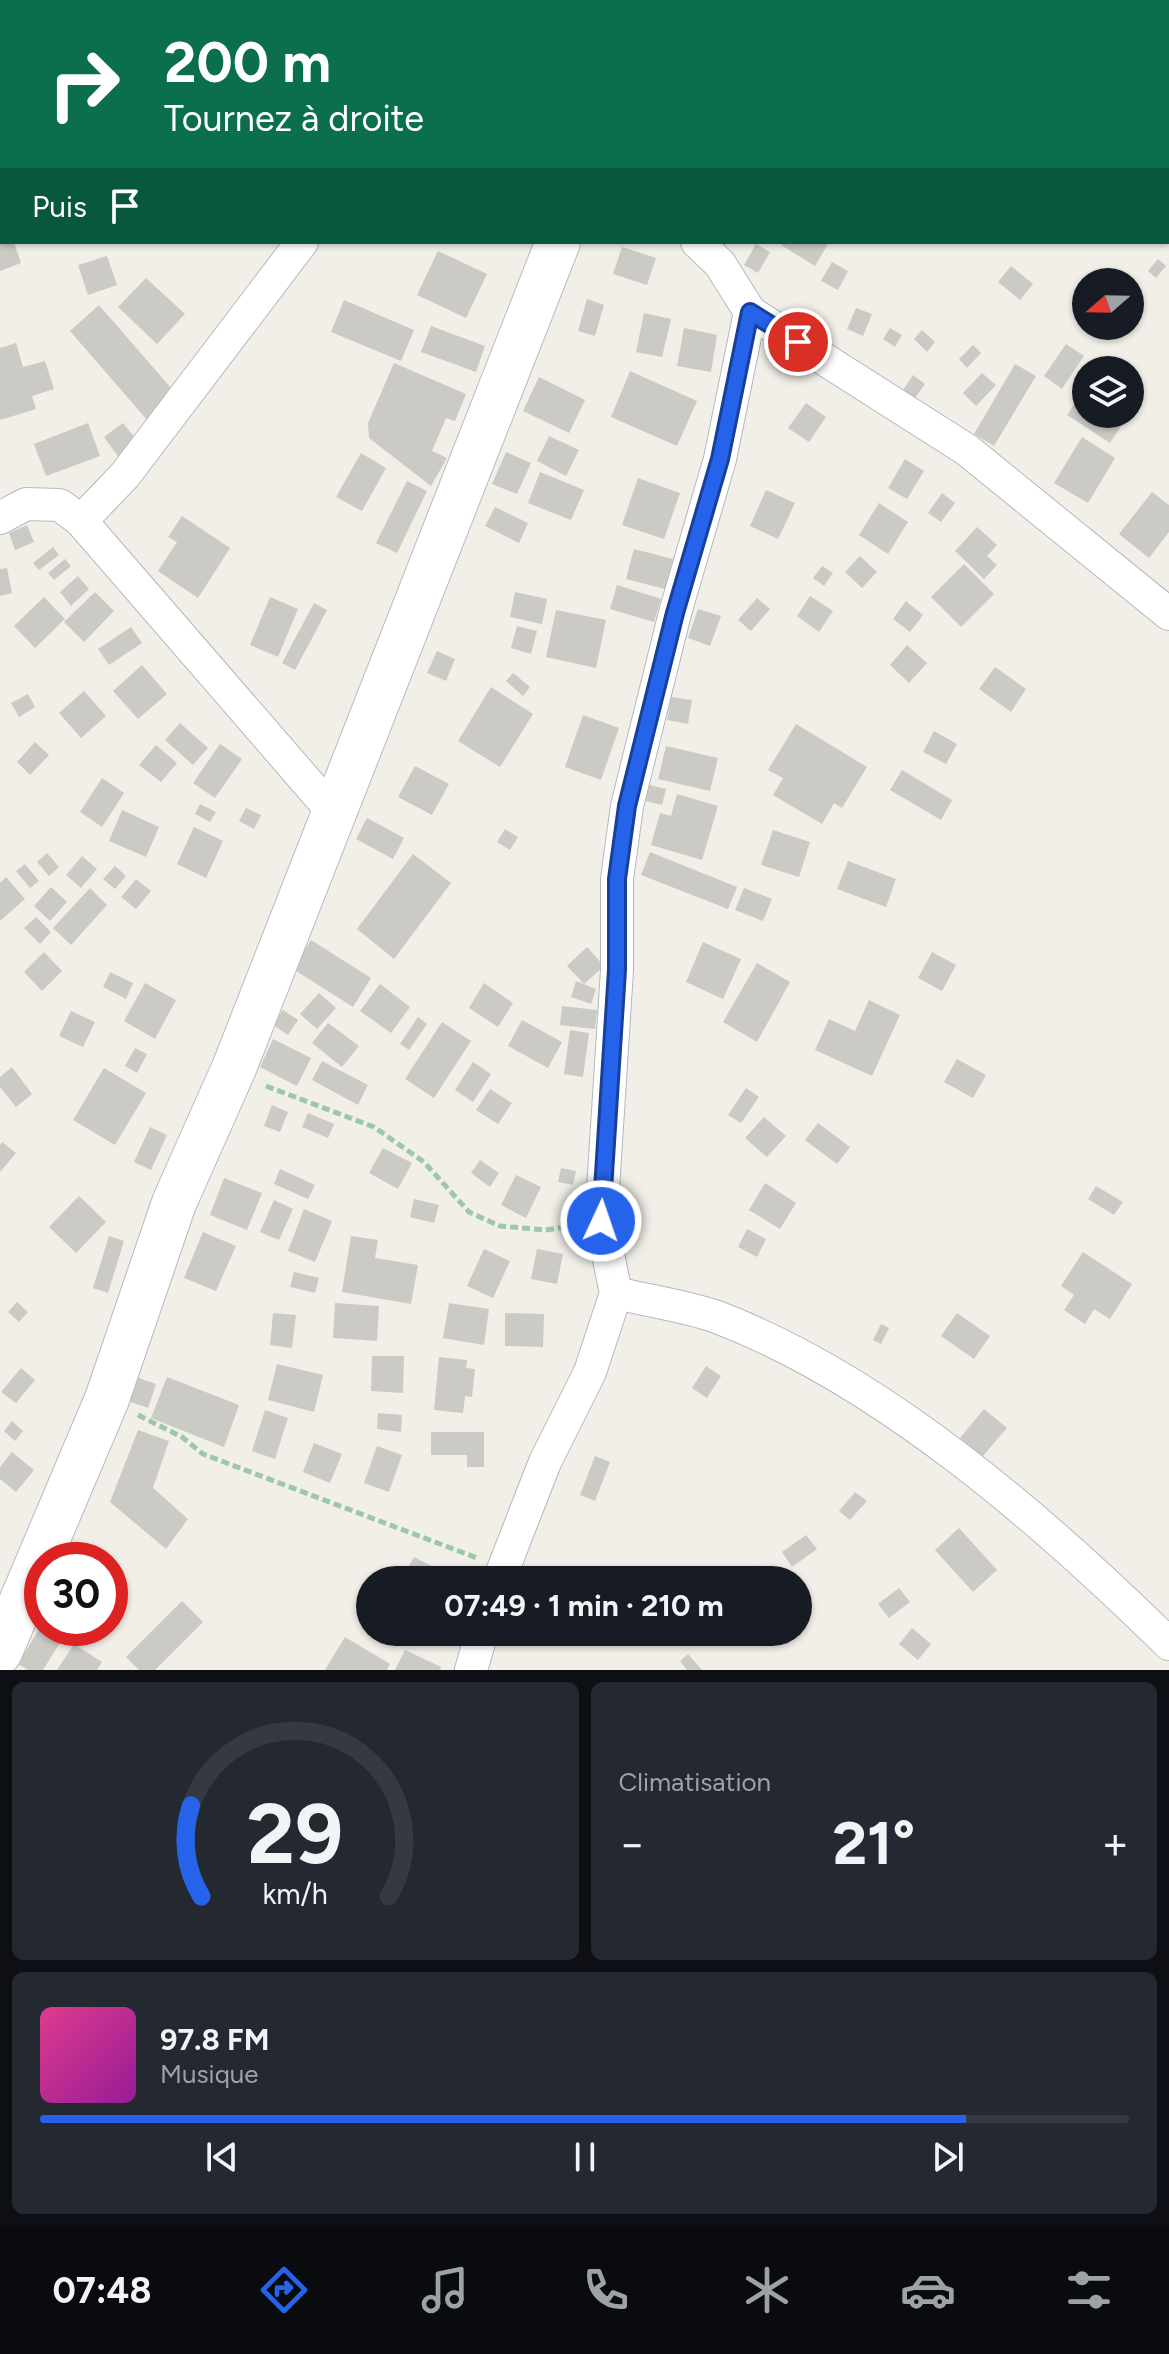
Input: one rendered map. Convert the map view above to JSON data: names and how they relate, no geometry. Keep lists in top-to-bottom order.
{
  "north": "left",
  "page": {
    "turn": ["200 m", "Tournez à droite"],
    "then": "Puis",
    "limit": "30",
    "trip": "07:49 · 1 min · 210 m",
    "tile": "Climatisation",
    "heat": ["−", "21°", "+"],
    "song": ["97.8 FM", "Musique"],
    "tabs": "07:48",
    "gauge": ["29", "km/h"]
  }
}
